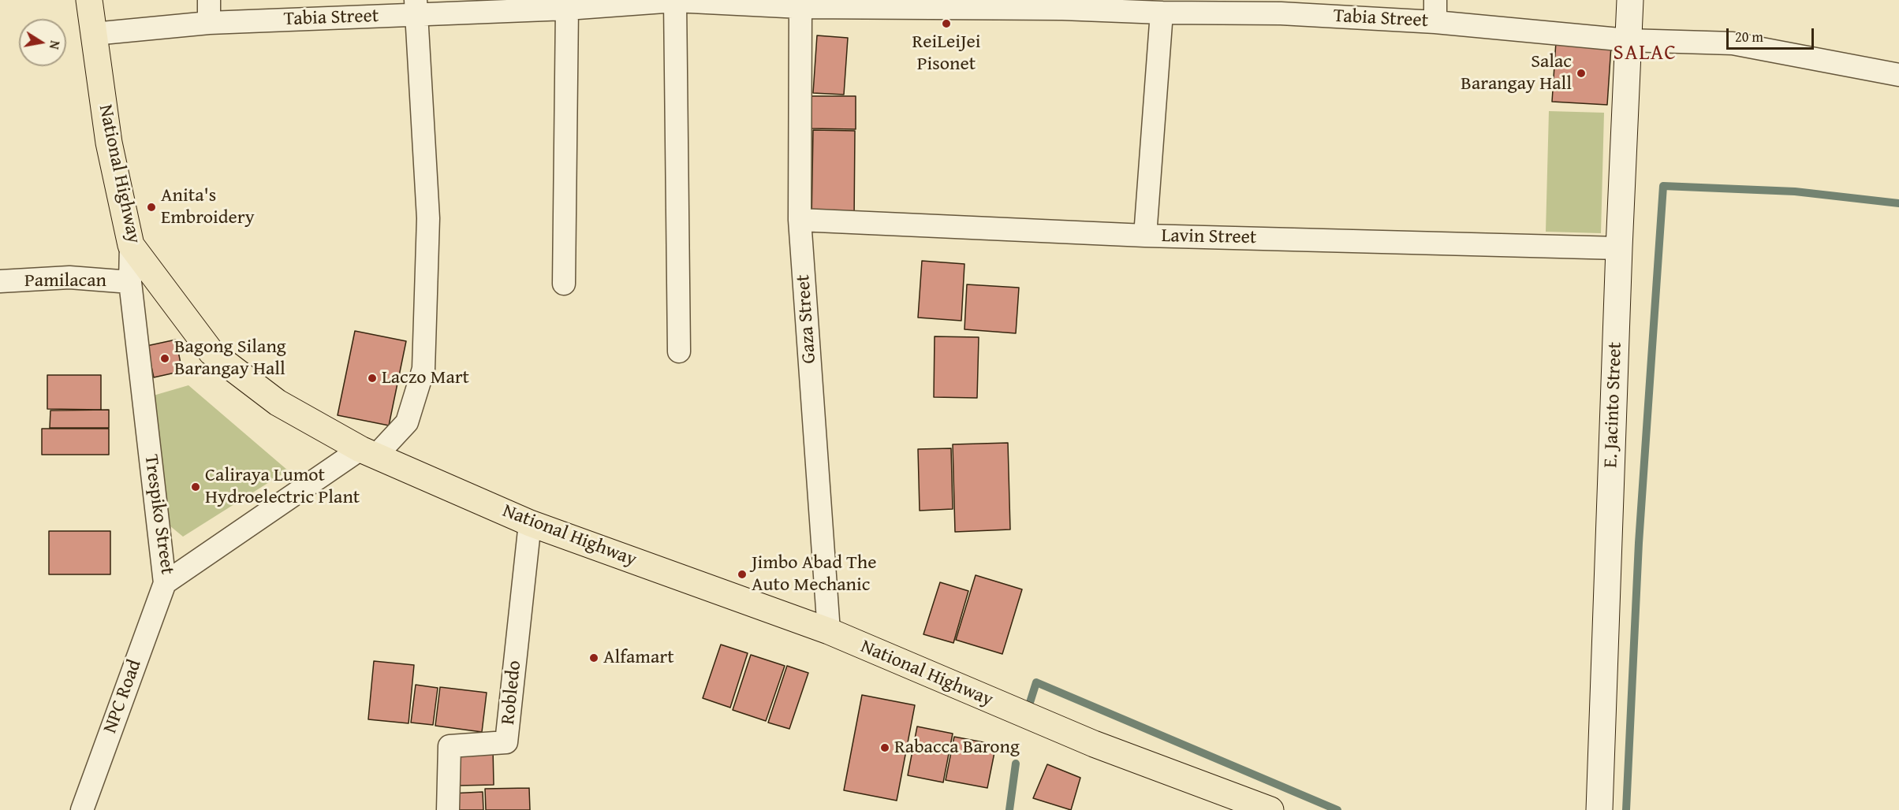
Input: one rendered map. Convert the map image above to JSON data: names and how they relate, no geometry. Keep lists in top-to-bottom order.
{
  "streets": {
    "main road": ["National Highway"],
    "street": [
      "Tabia Street",
      "Lavin Street",
      "Pamilacan",
      "Gaza Street",
      "E. Jacinto Street",
      "Trespiko Street",
      "Robledo",
      "NPC Road"
    ]
  },
  "crossings": [
    ["Tabia Street", "National Highway"],
    ["Tabia Street", "Gaza Street"],
    ["Tabia Street", "E. Jacinto Street"],
    ["Tabia Street", "Trespiko Street"],
    ["National Highway", "Gaza Street"],
    ["National Highway", "Trespiko Street"],
    ["National Highway", "Robledo"],
    ["Lavin Street", "Gaza Street"],
    ["Lavin Street", "E. Jacinto Street"],
    ["Pamilacan", "Trespiko Street"],
    ["Trespiko Street", "NPC Road"]
  ],
  "districts": ["SALAC"],
  "places": [
    "ReiLeiJei Pisonet",
    "Salac Barangay Hall",
    "Anita's Embroidery",
    "Bagong Silang Barangay Hall",
    "Laczo Mart",
    "Caliraya Lumot Hydroelectric Plant",
    "Jimbo Abad The Auto Mechanic",
    "Alfamart",
    "Rabacca Barong"
  ],
  "scale_bar": "20 m",
  "north": "right"
}
